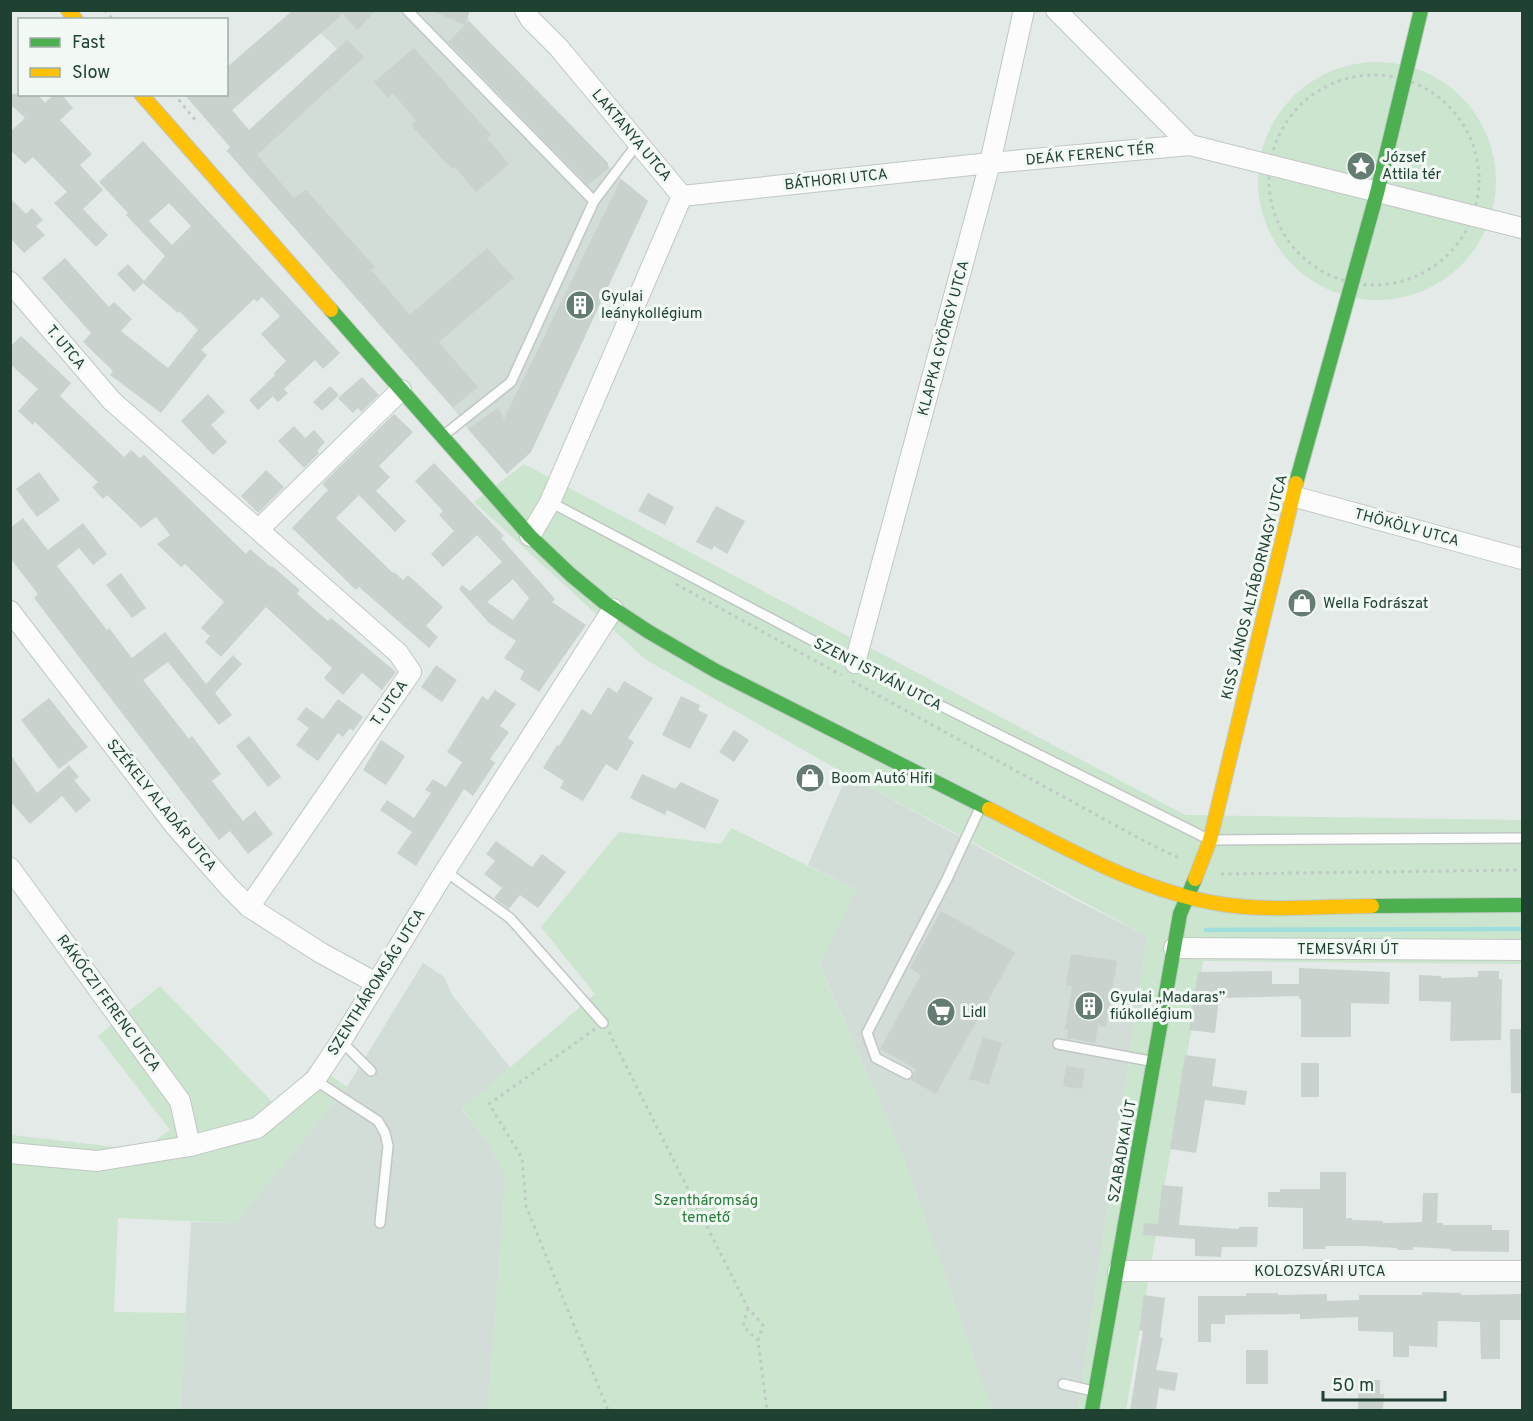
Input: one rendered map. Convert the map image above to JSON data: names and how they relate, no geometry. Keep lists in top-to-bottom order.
{
  "streets": {
    "street": [
      "LAKTANYA UTCA",
      "DEÁK FERENC TÉR",
      "BÁTHORI UTCA",
      "KLAPKA GYÖRGY UTCA",
      "T. UTCA",
      "THÖKÖLY UTCA",
      "KISS JÁNOS ALTÁBORNAGY UTCA",
      "SZÉKELY ALADÁR UTCA",
      "TEMESVÁRI ÚT",
      "SZENTHÁROMSÁG UTCA",
      "RÁKÓCZI FERENC UTCA",
      "SZABADKAI ÚT",
      "KOLOZSVÁRI UTCA"
    ],
    "lane": ["SZENT ISTVÁN UTCA"]
  },
  "crossings": [
    ["LAKTANYA UTCA", "BÁTHORI UTCA"],
    ["LAKTANYA UTCA", "SZENT ISTVÁN UTCA"],
    ["DEÁK FERENC TÉR", "BÁTHORI UTCA"],
    ["DEÁK FERENC TÉR", "KLAPKA GYÖRGY UTCA"],
    ["DEÁK FERENC TÉR", "KISS JÁNOS ALTÁBORNAGY UTCA"],
    ["BÁTHORI UTCA", "KLAPKA GYÖRGY UTCA"],
    ["KLAPKA GYÖRGY UTCA", "SZENT ISTVÁN UTCA"],
    ["T. UTCA", "SZÉKELY ALADÁR UTCA"],
    ["THÖKÖLY UTCA", "KISS JÁNOS ALTÁBORNAGY UTCA"],
    ["KISS JÁNOS ALTÁBORNAGY UTCA", "SZENT ISTVÁN UTCA"],
    ["KISS JÁNOS ALTÁBORNAGY UTCA", "SZABADKAI ÚT"],
    ["SZÉKELY ALADÁR UTCA", "SZENTHÁROMSÁG UTCA"],
    ["TEMESVÁRI ÚT", "SZABADKAI ÚT"],
    ["SZENTHÁROMSÁG UTCA", "RÁKÓCZI FERENC UTCA"],
    ["SZABADKAI ÚT", "KOLOZSVÁRI UTCA"]
  ],
  "parks": ["Szentháromság temető"],
  "places": {
    "place": ["József Attila tér"],
    "building": ["Gyulai leánykollégium", "Gyulai „Madaras” fiúkollégium"],
    "shop": ["Wella Fodrászat", "Boom Autó Hifi"],
    "supermarket": ["Lidl"]
  },
  "legend": ["Fast", "Slow"],
  "scale_bar": "50 m"
}
